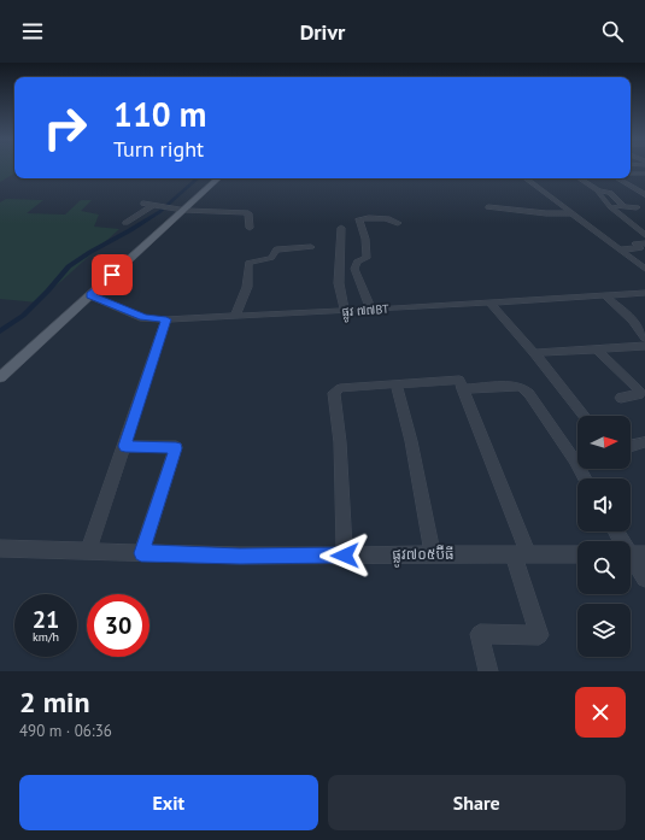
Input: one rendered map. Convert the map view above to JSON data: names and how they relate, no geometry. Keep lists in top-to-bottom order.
{
  "streets": {
    "street": ["ផ្លូវ ៧៧BT", "ផ្លូវ៧០៥ប៊ីធី"]
  },
  "north": "right",
  "page": {
    "header": "Drivr",
    "turn": ["110 m", "Turn right"],
    "speed": "21 km/h",
    "limit": "30",
    "heading": ["2 min", "490 m · 06:36"],
    "buttons": ["Exit", "Share"]
  }
}
